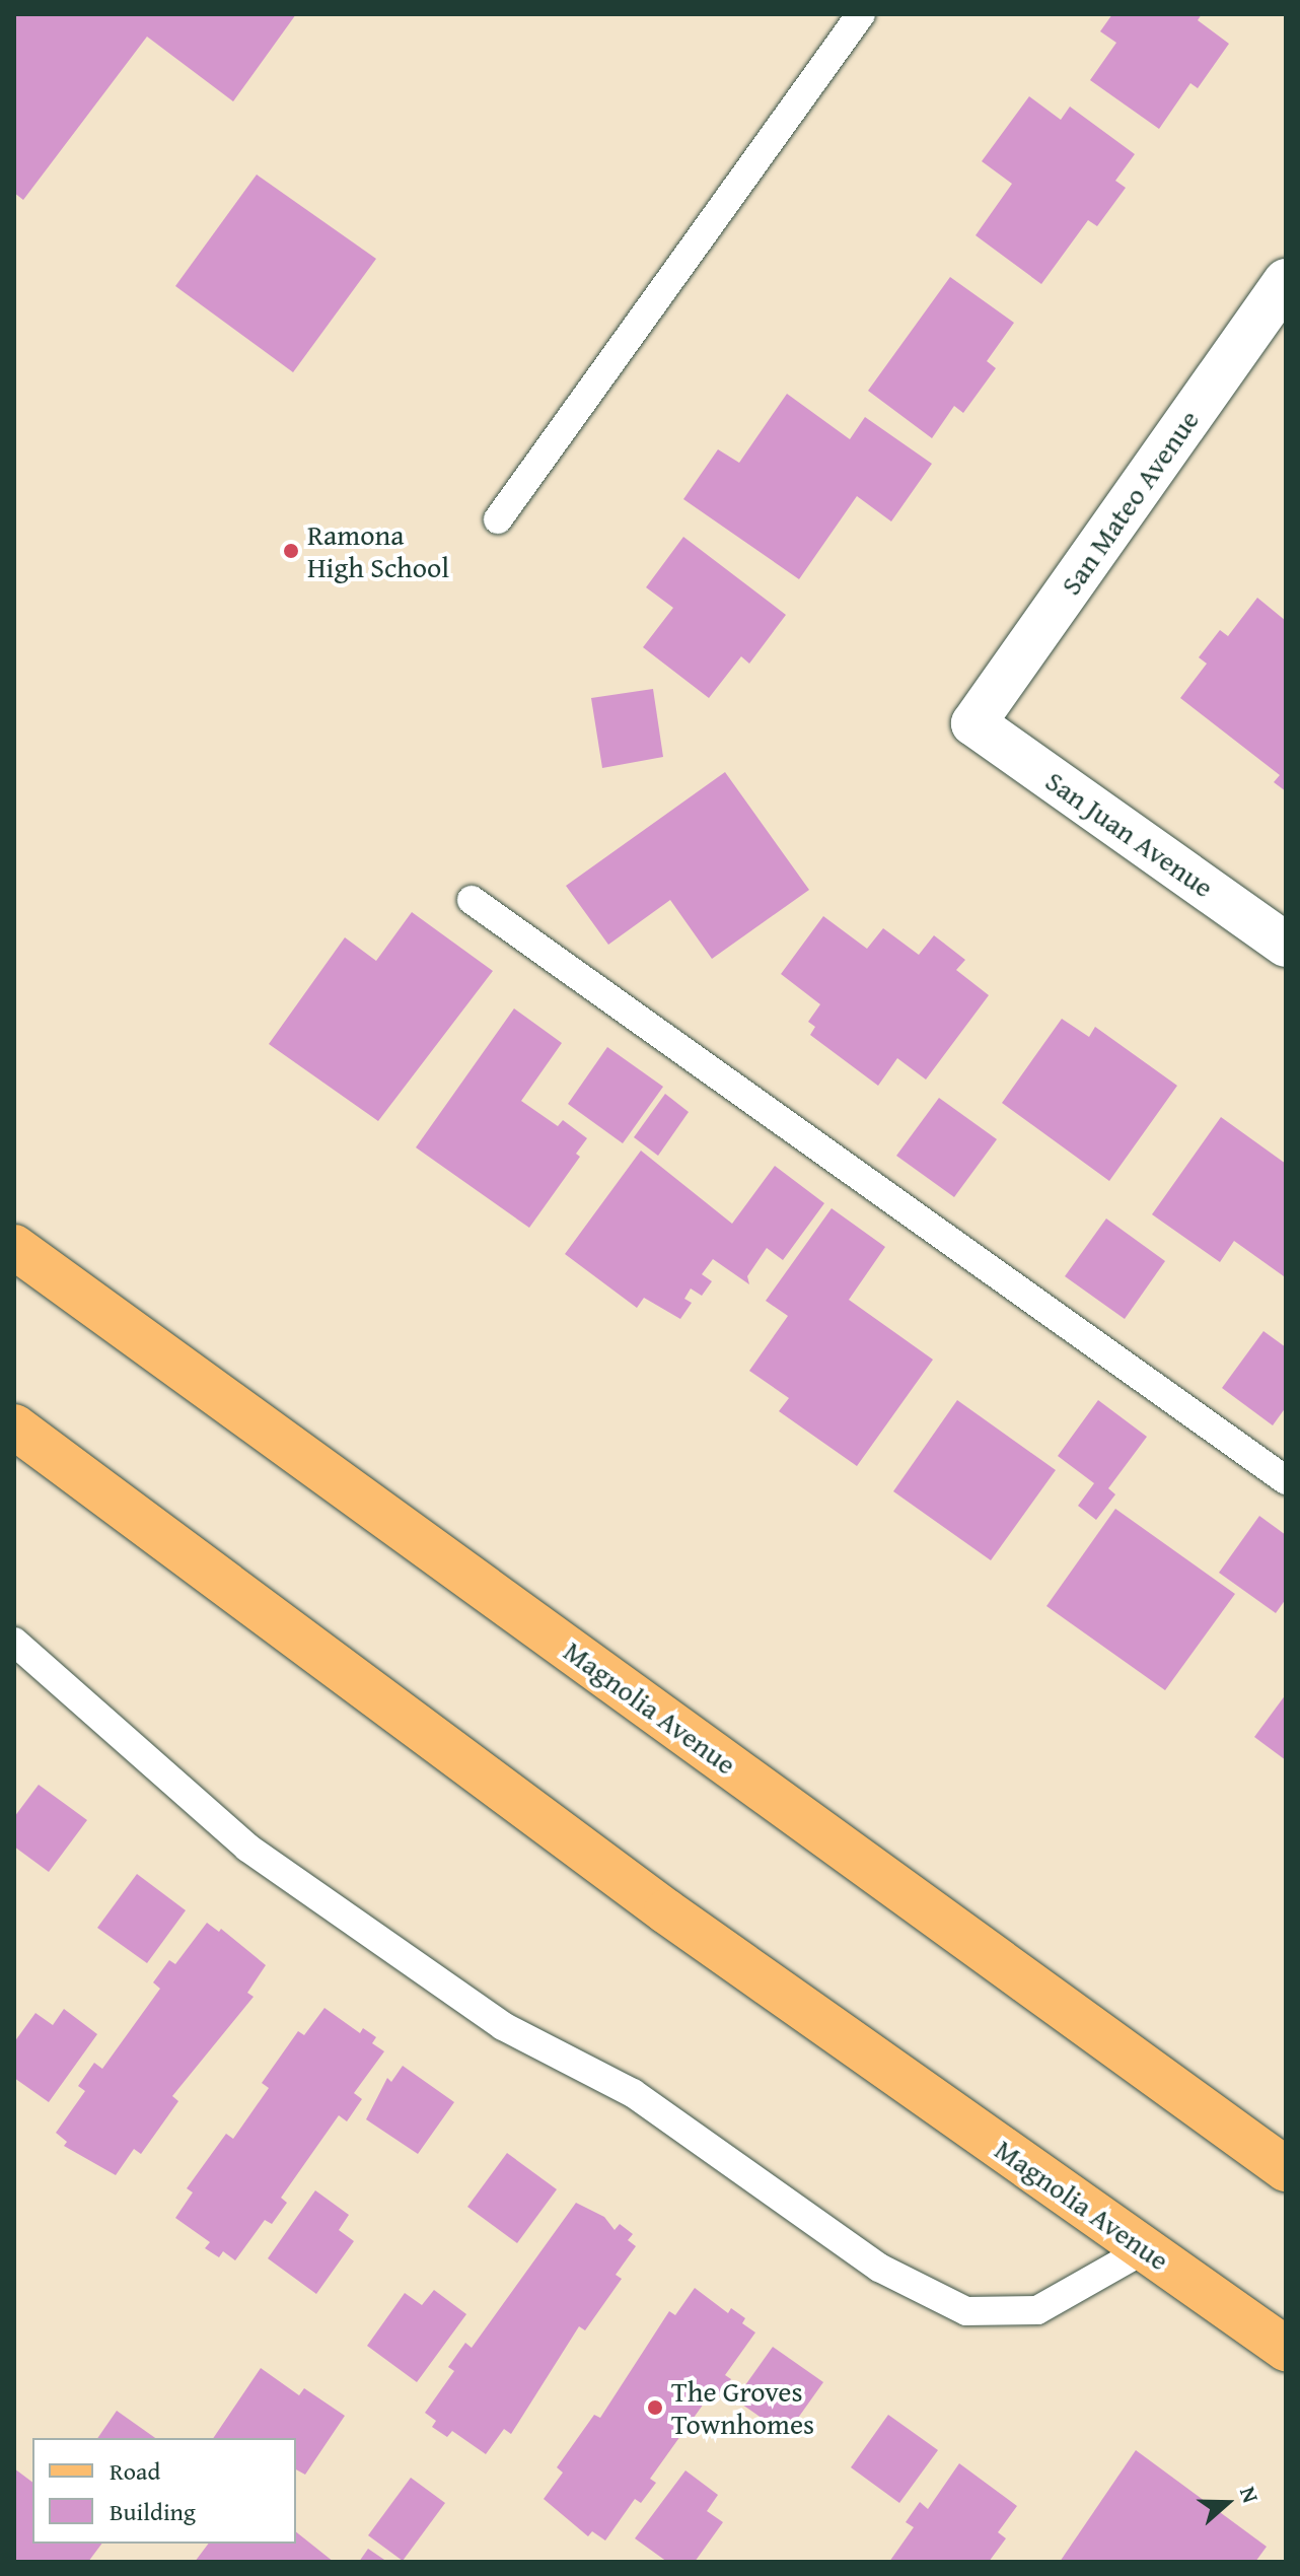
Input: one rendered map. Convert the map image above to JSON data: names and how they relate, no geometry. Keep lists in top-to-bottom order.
{
  "streets": {
    "main road": ["Magnolia Avenue"],
    "street": ["San Mateo Avenue", "San Juan Avenue"]
  },
  "crossings": [
    ["San Mateo Avenue", "San Juan Avenue"]
  ],
  "places": ["Ramona High School", "The Groves Townhomes"],
  "legend": ["Road", "Building"],
  "north": "right"
}
